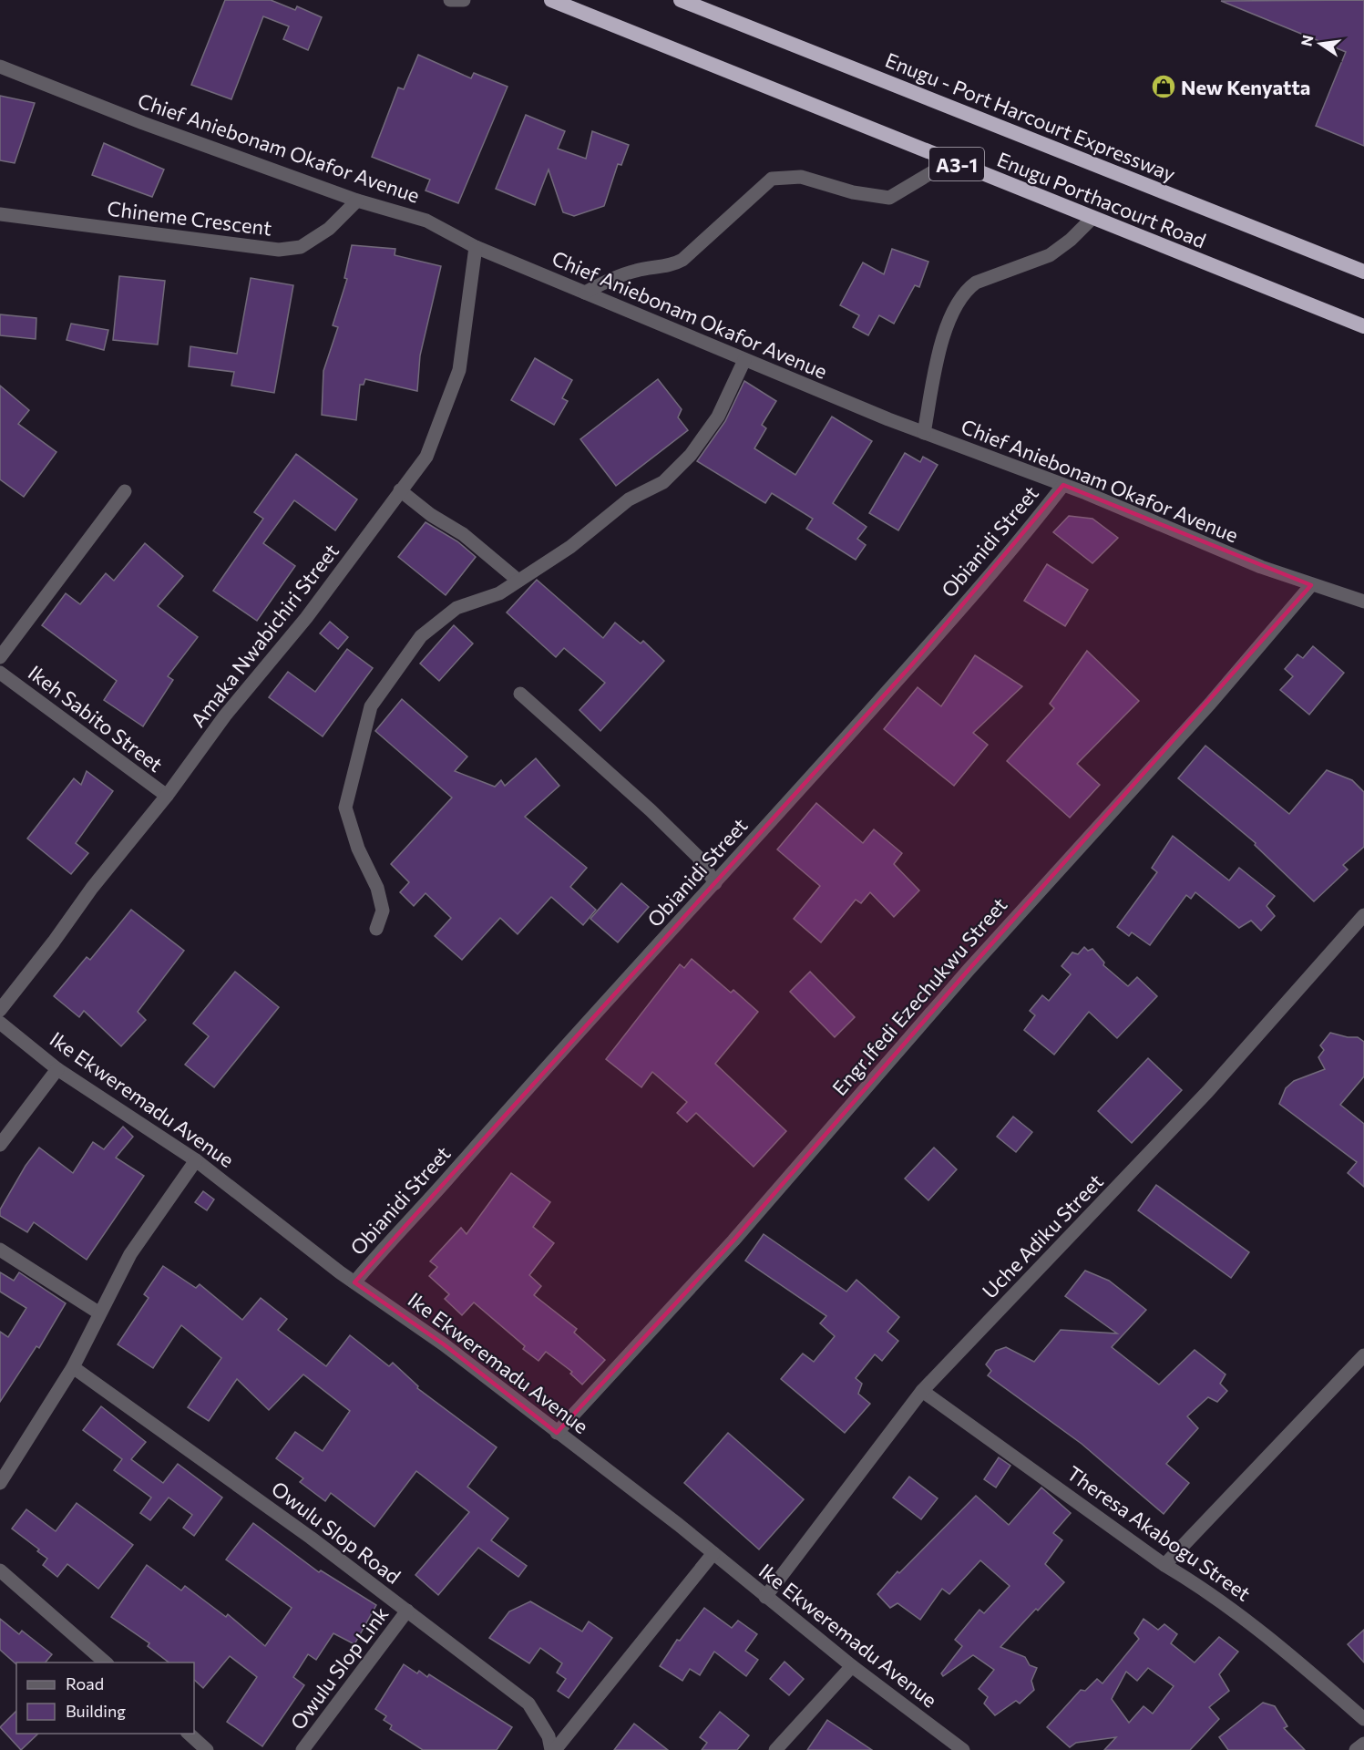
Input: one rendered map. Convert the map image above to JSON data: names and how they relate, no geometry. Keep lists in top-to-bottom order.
{
  "streets": {
    "highway": ["Enugu - Port Harcourt Expressway", "A3-1", "Enugu Porthacourt Road"],
    "street": [
      "Chief Aniebonam Okafor Avenue",
      "Chineme Crescent",
      "Obianidi Street",
      "Amaka Nwabichiri Street",
      "Ikeh Sabito Street",
      "Engr.Ifedi Ezechukwu Street",
      "Ike Ekweremadu Avenue",
      "Uche Adiku Street",
      "Owulu Slop Road",
      "Theresa Akabogu Street",
      "Owulu Slop Link"
    ]
  },
  "crossings": [
    ["Chief Aniebonam Okafor Avenue", "Chineme Crescent"],
    ["Chief Aniebonam Okafor Avenue", "Obianidi Street"],
    ["Chief Aniebonam Okafor Avenue", "Amaka Nwabichiri Street"],
    ["Chief Aniebonam Okafor Avenue", "Engr.Ifedi Ezechukwu Street"],
    ["Obianidi Street", "Ike Ekweremadu Avenue"],
    ["Amaka Nwabichiri Street", "Ikeh Sabito Street"],
    ["Engr.Ifedi Ezechukwu Street", "Ike Ekweremadu Avenue"],
    ["Ike Ekweremadu Avenue", "Uche Adiku Street"],
    ["Uche Adiku Street", "Theresa Akabogu Street"],
    ["Owulu Slop Road", "Owulu Slop Link"]
  ],
  "places": {
    "shop": ["New Kenyatta"]
  },
  "legend": ["Road", "Building"],
  "north": "left"
}
